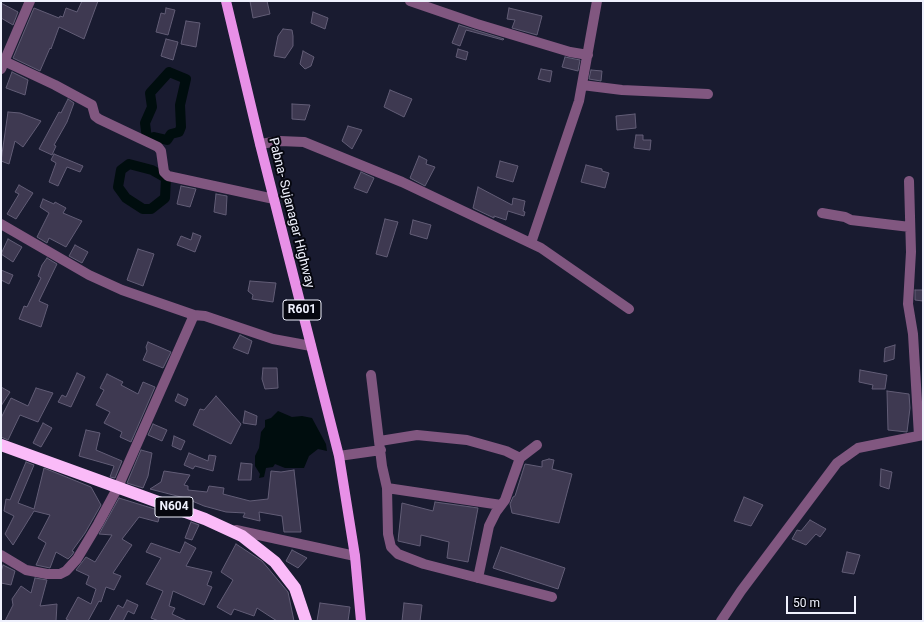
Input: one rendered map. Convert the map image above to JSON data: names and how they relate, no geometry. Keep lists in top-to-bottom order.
{
  "streets": {
    "highway": ["N604"],
    "main road": ["Pabna- Sujanagar Highway", "R601"]
  },
  "scale_bar": "50 m"
}
